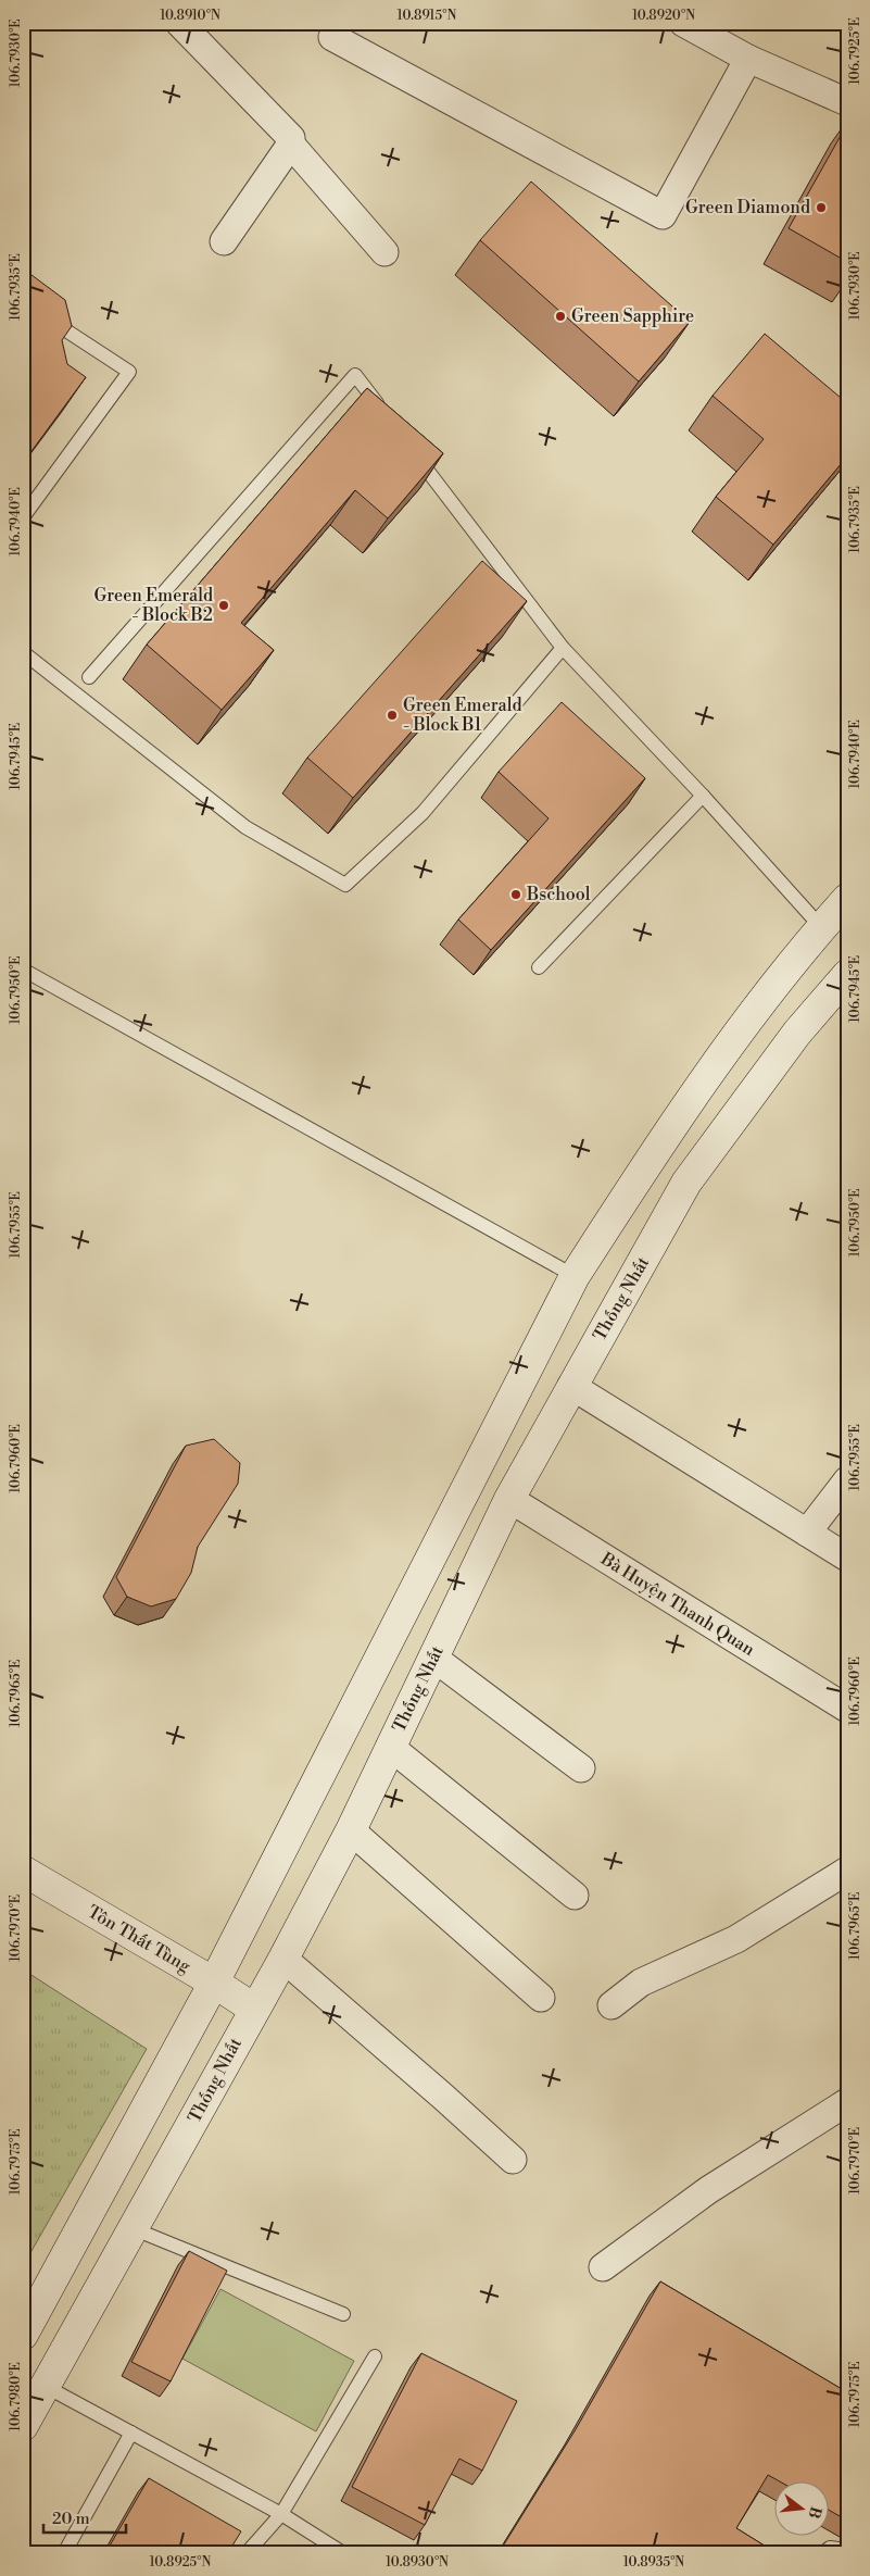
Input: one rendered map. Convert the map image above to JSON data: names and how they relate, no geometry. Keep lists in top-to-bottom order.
{
  "streets": {
    "main road": ["Thống Nhất", "Tôn Thất Tùng"],
    "street": ["Bà Huyện Thanh Quan"]
  },
  "crossings": [
    ["Thống Nhất", "Bà Huyện Thanh Quan"],
    ["Thống Nhất", "Tôn Thất Tùng"]
  ],
  "places": [
    "Green Diamond",
    "Green Sapphire",
    "Green Emerald - Block B2",
    "Green Emerald - Block B1",
    "Bschool"
  ],
  "scale_bar": "20 m",
  "north": "right",
  "coordinates": [
    "10.8910°N",
    "10.8915°N",
    "10.8920°N",
    "106.7925°E",
    "106.7930°E",
    "106.7935°E",
    "106.7940°E",
    "106.7945°E",
    "106.7950°E",
    "106.7955°E",
    "106.7960°E",
    "106.7965°E",
    "106.7970°E",
    "106.7975°E",
    "106.7980°E",
    "10.8925°N",
    "10.8930°N",
    "10.8935°N"
  ]
}
